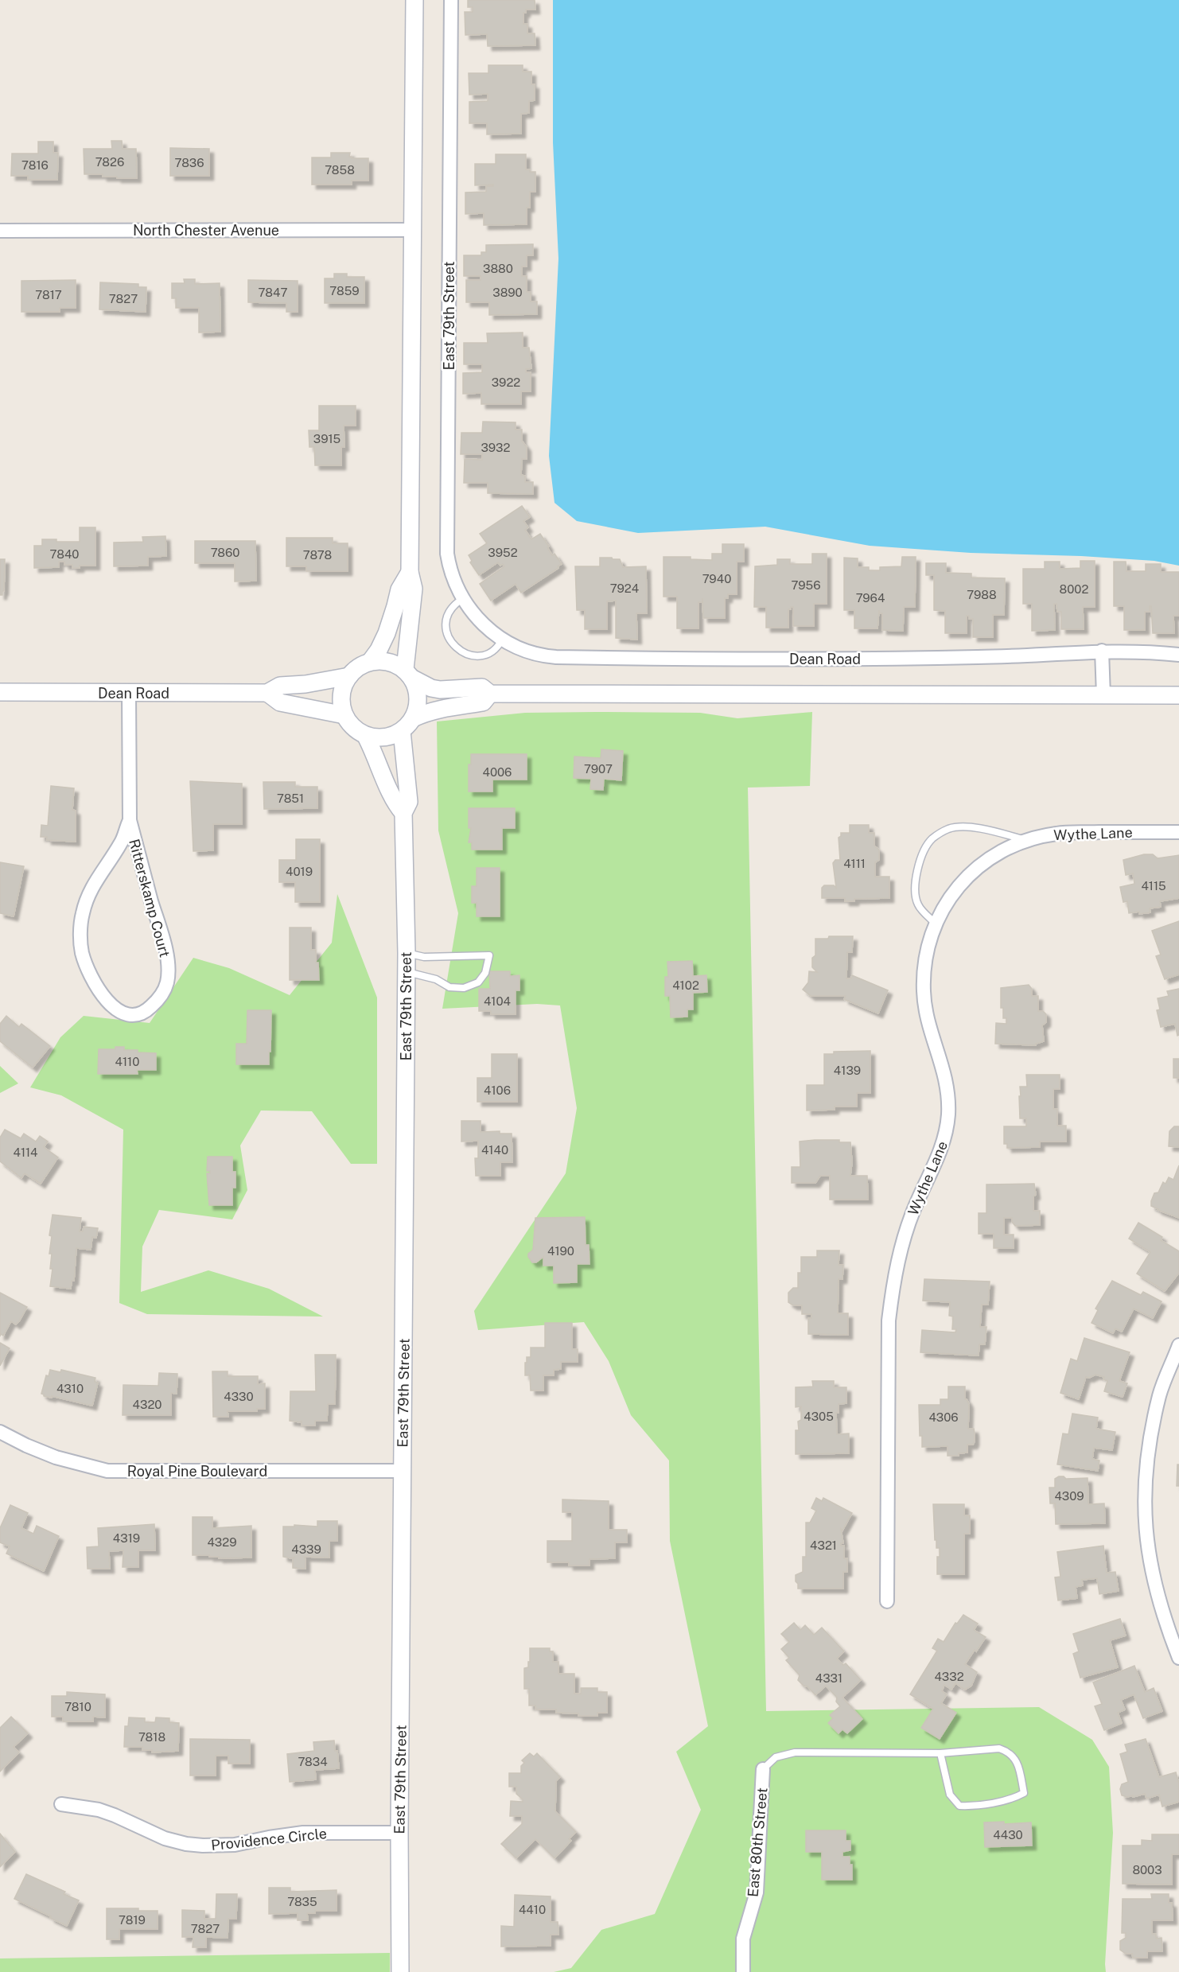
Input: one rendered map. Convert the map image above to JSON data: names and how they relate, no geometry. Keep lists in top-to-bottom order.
{
  "streets": {
    "street": [
      "North Chester Avenue",
      "East 79th Street",
      "Dean Road",
      "Wythe Lane",
      "Ritterskamp Court",
      "Royal Pine Boulevard",
      "Providence Circle",
      "East 80th Street"
    ]
  },
  "crossings": [
    ["East 79th Street", "Dean Road"],
    ["East 79th Street", "Royal Pine Boulevard"],
    ["East 79th Street", "Providence Circle"],
    ["Dean Road", "Ritterskamp Court"]
  ],
  "house_numbers": [
    "7826",
    "7836",
    "7816",
    "7858",
    "3880",
    "7859",
    "7847",
    "3890",
    "7817",
    "7827",
    "3922",
    "3915",
    "3932",
    "7860",
    "3952",
    "7840",
    "7878",
    "7940",
    "7956",
    "7924",
    "8002",
    "7988",
    "7964",
    "7907",
    "4006",
    "7851",
    "4111",
    "4019",
    "4115",
    "4102",
    "4104",
    "4110",
    "4139",
    "4106",
    "4140",
    "4114",
    "4190",
    "4310",
    "4330",
    "4320",
    "4305",
    "4306",
    "4309",
    "4319",
    "4329",
    "4321",
    "4339",
    "4332",
    "4331",
    "7810",
    "7818",
    "7834",
    "4430",
    "8003",
    "7835",
    "4410",
    "7819",
    "7827"
  ]
}
